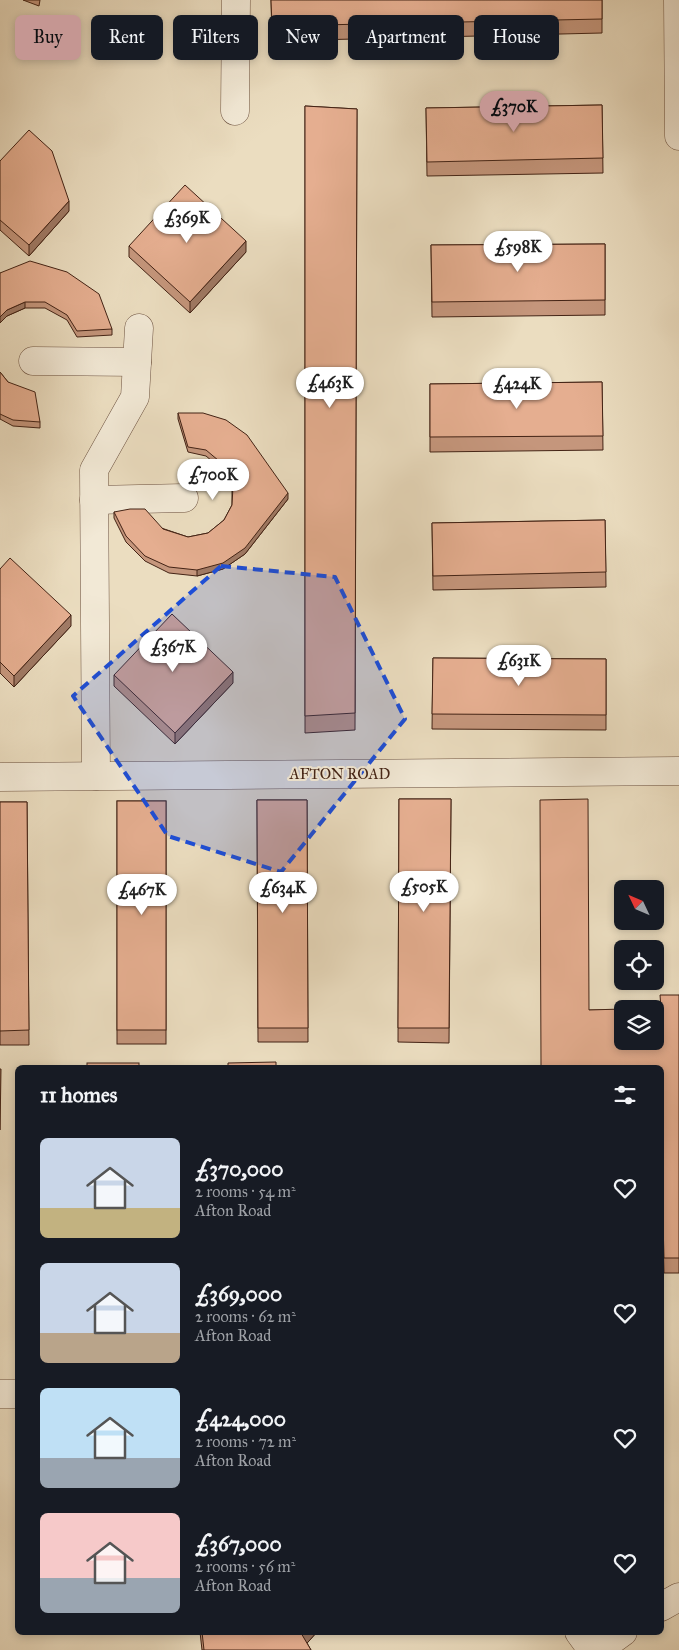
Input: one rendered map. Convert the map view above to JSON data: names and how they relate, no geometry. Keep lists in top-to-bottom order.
{
  "streets": {
    "street": ["AFTON ROAD"]
  },
  "north": "top left",
  "page": {
    "chip": [
      "Buy",
      "Rent",
      "Filters",
      "New",
      "Apartment",
      "House"
    ],
    "price": [
      "£370K",
      "£369K",
      "£598K",
      "£463K",
      "£424K",
      "£700K",
      "£367K",
      "£631K",
      "£505K",
      "£634K",
      "£467K"
    ],
    "heading": "11 homes",
    "list": [
      {
        "name": "£370,000",
        "note": "2 rooms · 54 m² · Afton Road"
      },
      {
        "name": "£369,000",
        "note": "2 rooms · 62 m² · Afton Road"
      },
      {
        "name": "£424,000",
        "note": "2 rooms · 72 m² · Afton Road"
      },
      {
        "name": "£367,000",
        "note": "2 rooms · 56 m² · Afton Road"
      }
    ]
  }
}
